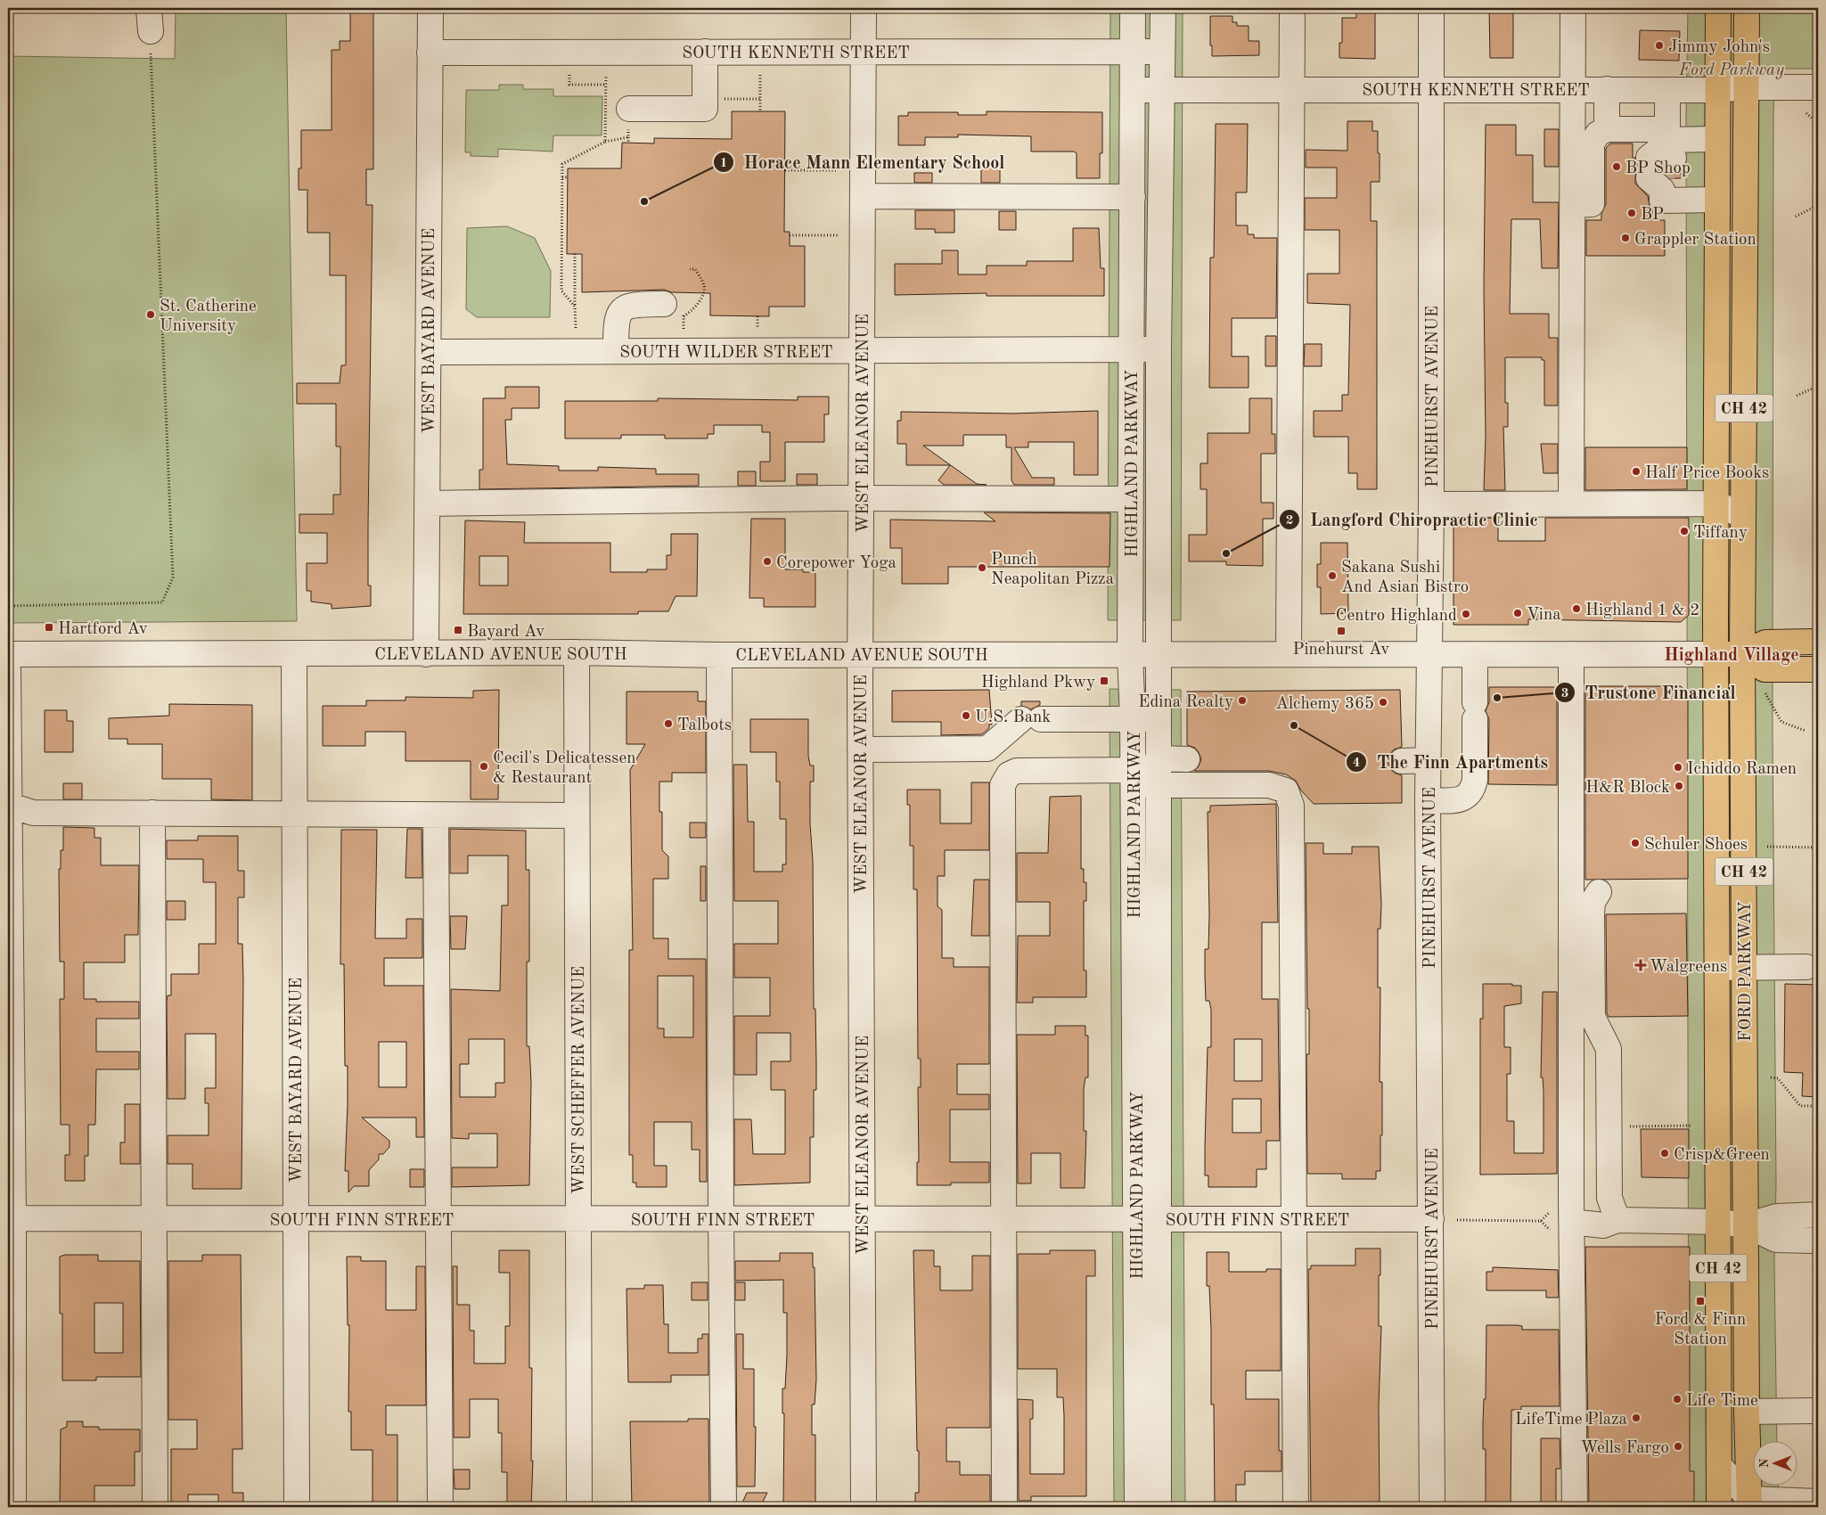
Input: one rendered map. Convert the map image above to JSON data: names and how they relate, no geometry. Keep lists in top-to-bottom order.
{
  "streets": {
    "main road": ["CH 42", "FORD PARKWAY"],
    "street": [
      "SOUTH KENNETH STREET",
      "WEST BAYARD AVENUE",
      "SOUTH WILDER STREET",
      "PINEHURST AVENUE",
      "WEST ELEANOR AVENUE",
      "HIGHLAND PARKWAY",
      "CLEVELAND AVENUE SOUTH",
      "WEST SCHEFFER AVENUE",
      "SOUTH FINN STREET"
    ]
  },
  "crossings": [
    ["SOUTH KENNETH STREET", "WEST BAYARD AVENUE"],
    ["SOUTH KENNETH STREET", "PINEHURST AVENUE"],
    ["SOUTH KENNETH STREET", "WEST ELEANOR AVENUE"],
    ["SOUTH KENNETH STREET", "HIGHLAND PARKWAY"],
    ["SOUTH KENNETH STREET", "FORD PARKWAY"],
    ["WEST BAYARD AVENUE", "SOUTH WILDER STREET"],
    ["WEST BAYARD AVENUE", "CLEVELAND AVENUE SOUTH"],
    ["WEST BAYARD AVENUE", "SOUTH FINN STREET"],
    ["SOUTH WILDER STREET", "WEST ELEANOR AVENUE"],
    ["SOUTH WILDER STREET", "HIGHLAND PARKWAY"],
    ["PINEHURST AVENUE", "CLEVELAND AVENUE SOUTH"],
    ["PINEHURST AVENUE", "SOUTH FINN STREET"],
    ["WEST ELEANOR AVENUE", "CLEVELAND AVENUE SOUTH"],
    ["WEST ELEANOR AVENUE", "SOUTH FINN STREET"],
    ["HIGHLAND PARKWAY", "CLEVELAND AVENUE SOUTH"],
    ["HIGHLAND PARKWAY", "SOUTH FINN STREET"],
    ["CLEVELAND AVENUE SOUTH", "FORD PARKWAY"],
    ["CLEVELAND AVENUE SOUTH", "WEST SCHEFFER AVENUE"],
    ["WEST SCHEFFER AVENUE", "SOUTH FINN STREET"]
  ],
  "districts": ["Highland Village"],
  "parks": ["Ford Parkway"],
  "places": {
    "other": [
      "Jimmy John's",
      "BP Shop",
      "Horace Mann Elementary School",
      "BP",
      "Grappler Station",
      "St. Catherine University",
      "Half Price Books",
      "Tiffany",
      "Langford Chiropractic Clinic",
      "Corepower Yoga",
      "Punch Neapolitan Pizza",
      "Sakana Sushi And Asian Bistro",
      "Highland 1 & 2",
      "Vina",
      "Centro Highland",
      "Trustone Financial",
      "Edina Realty",
      "Alchemy 365",
      "U.S. Bank",
      "Talbots",
      "The Finn Apartments",
      "Cecil's Delicatessen & Restaurant",
      "Ichiddo Ramen",
      "H&R Block",
      "Schuler Shoes",
      "Crisp&Green",
      "Life Time",
      "LifeTime Plaza",
      "Wells Fargo"
    ],
    "transit": [
      "Hartford Av",
      "Bayard Av",
      "Pinehurst Av",
      "Highland Pkwy",
      "Ford & Finn Station"
    ],
    "health": ["Walgreens"]
  },
  "north": "left"
}
